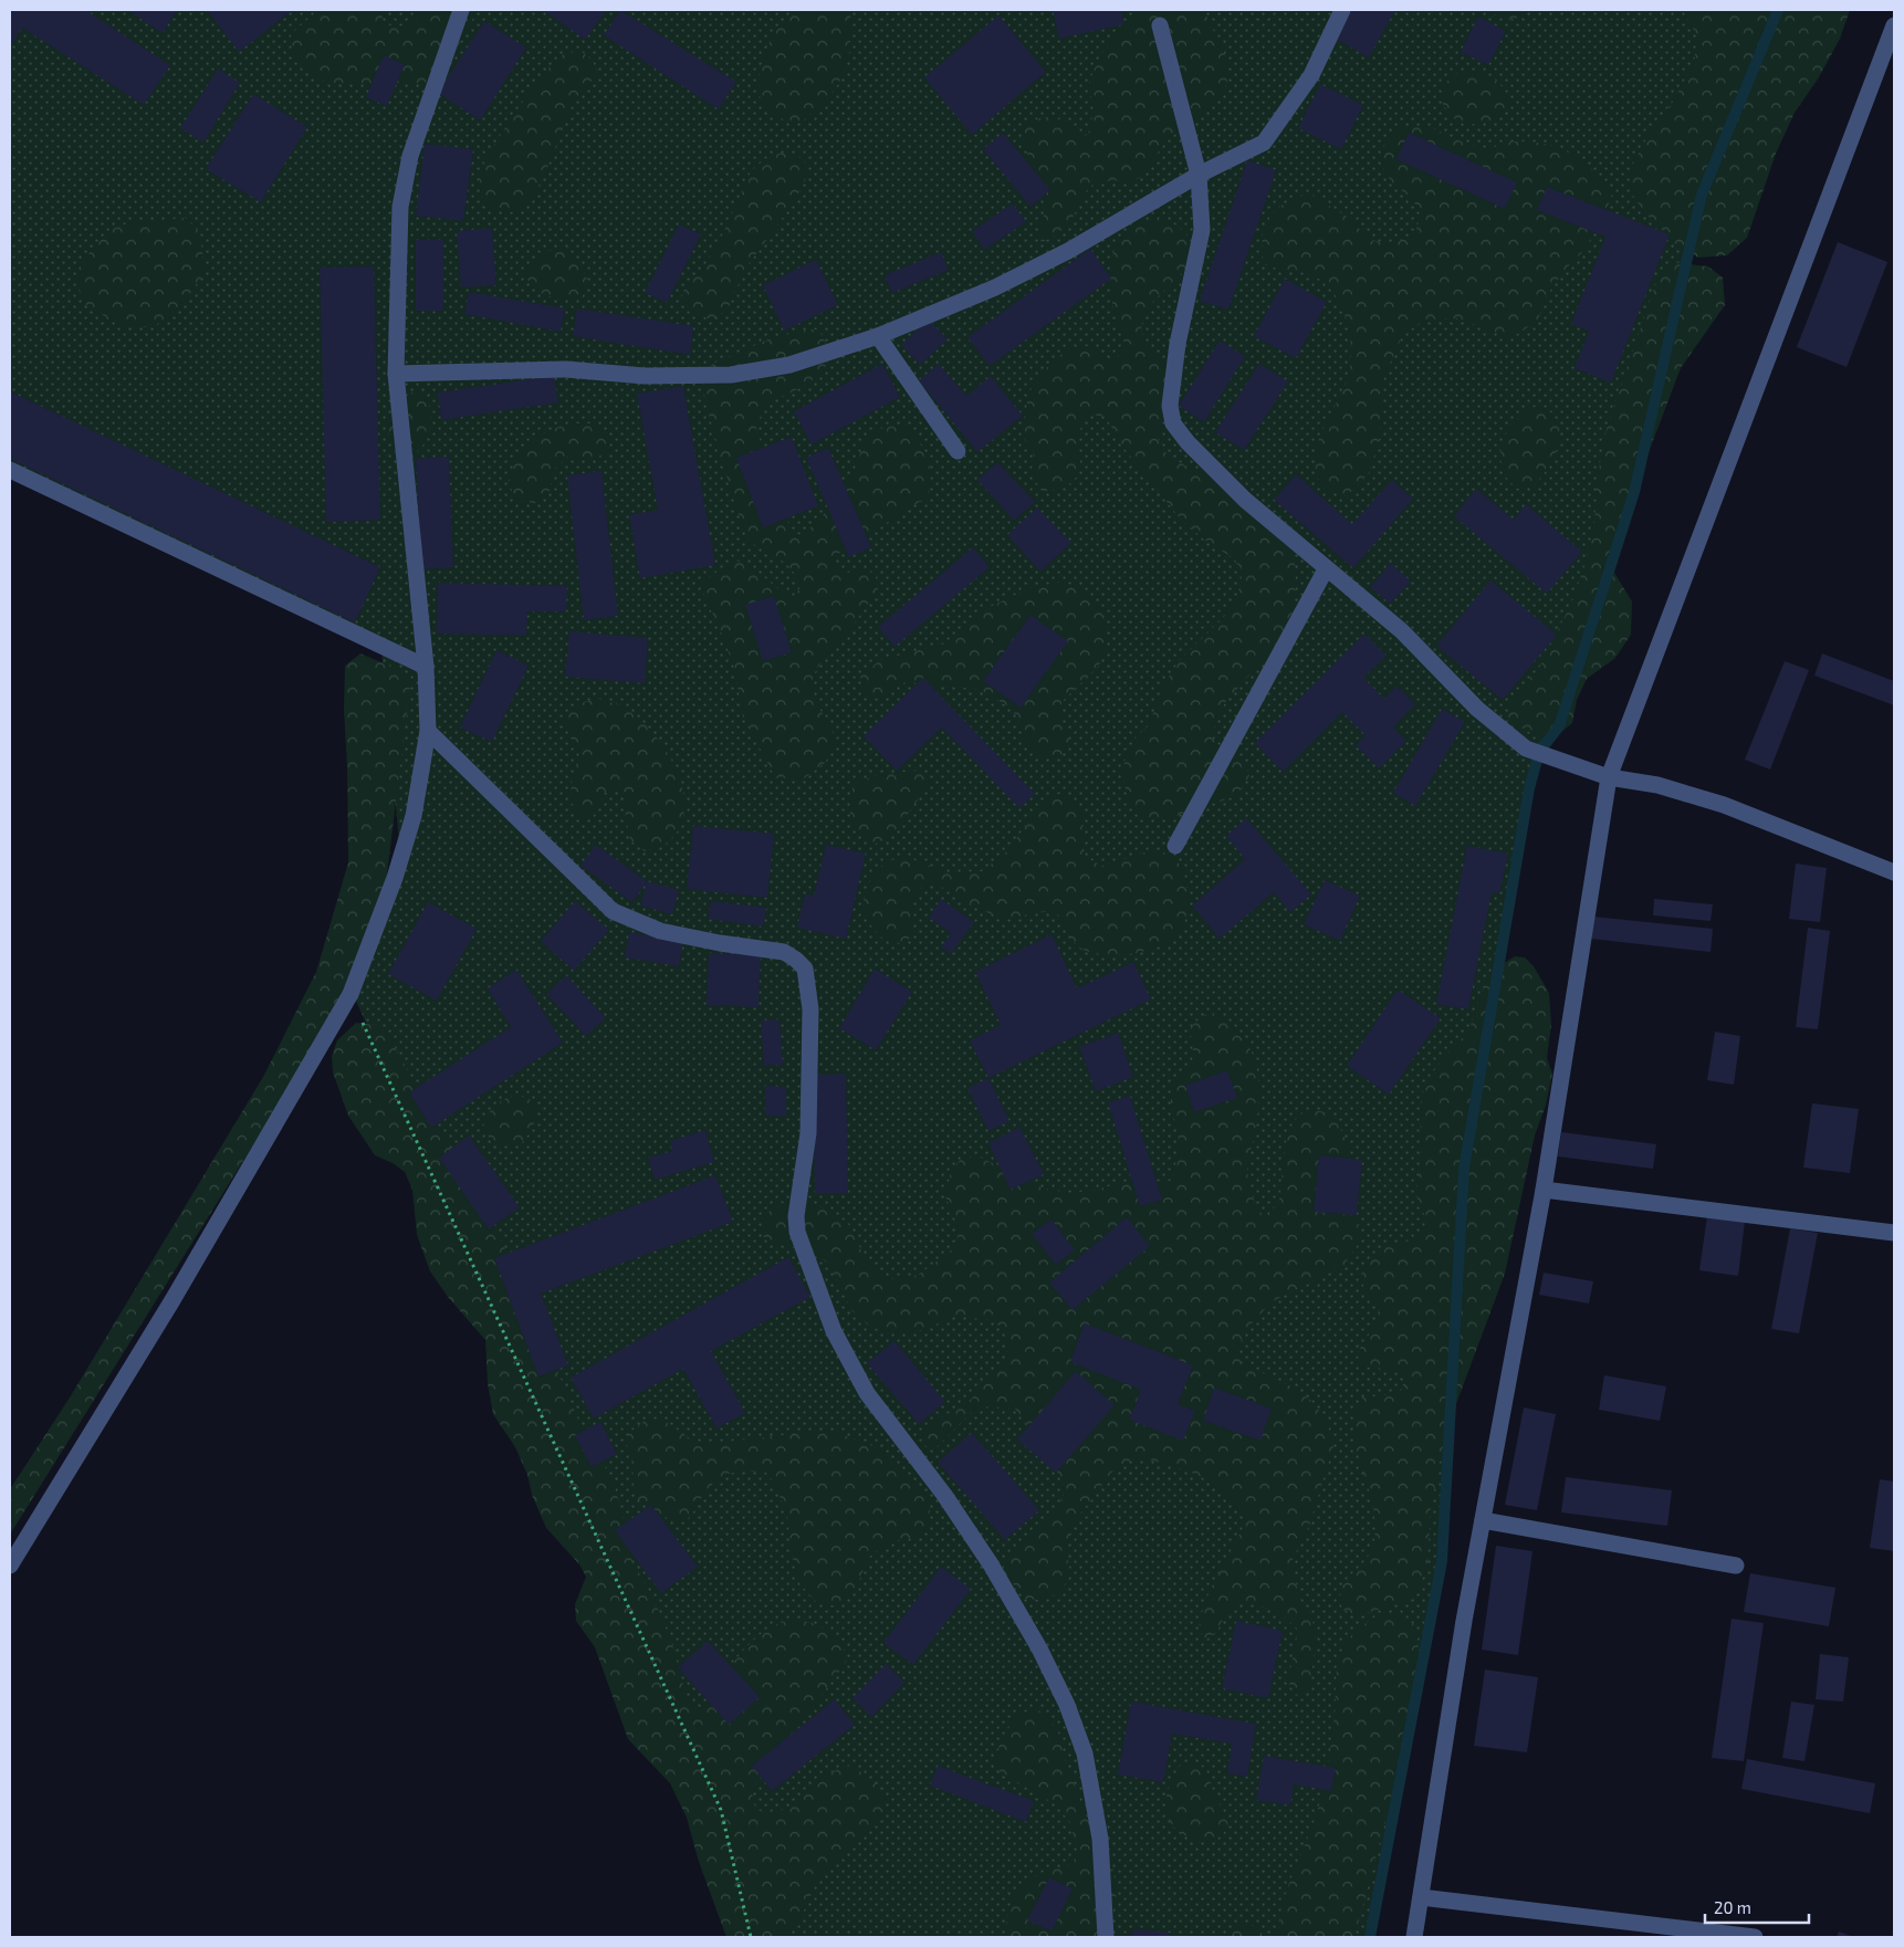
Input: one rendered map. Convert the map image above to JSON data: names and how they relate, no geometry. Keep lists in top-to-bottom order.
{
  "scale_bar": "20 m"
}
